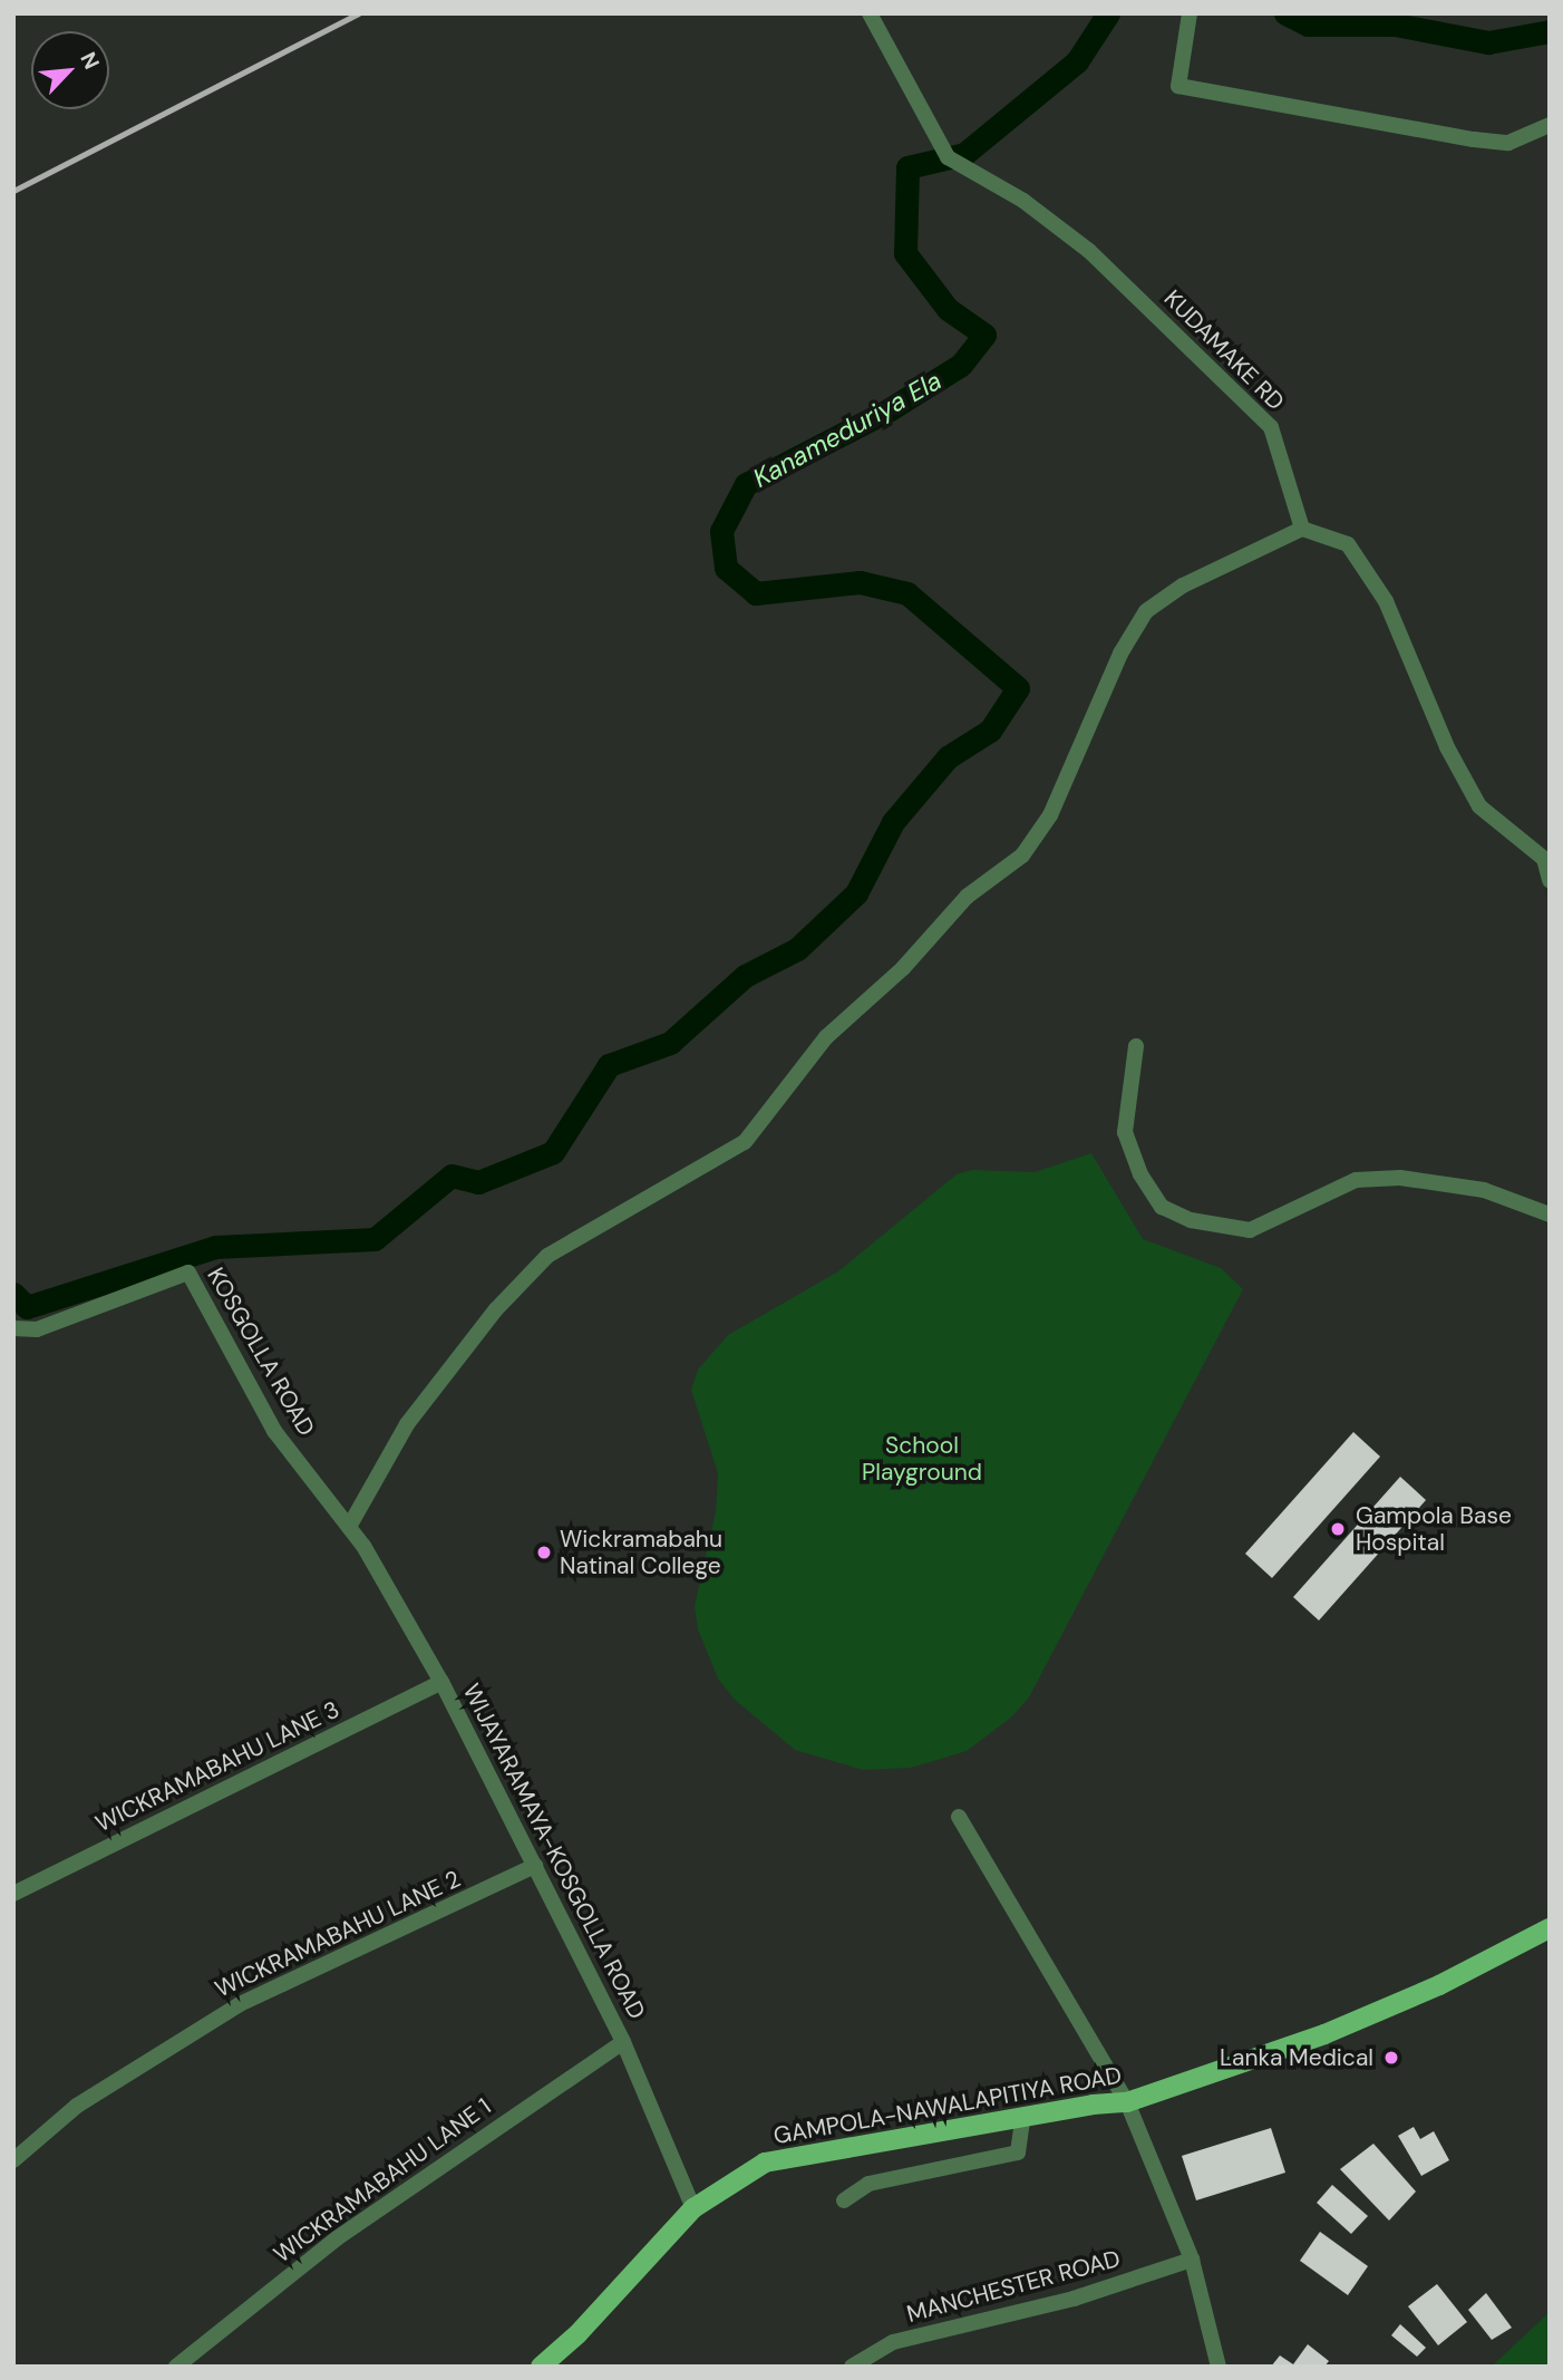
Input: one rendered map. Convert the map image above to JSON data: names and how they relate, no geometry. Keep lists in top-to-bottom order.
{
  "streets": {
    "main road": ["GAMPOLA-NAWALAPITIYA ROAD"],
    "street": [
      "KUDAMAKE RD",
      "KOSGOLLA ROAD",
      "WICKRAMABAHU LANE 3",
      "WIJAYARAMAYA-KOSGOLLA ROAD",
      "WICKRAMABAHU LANE 2",
      "WICKRAMABAHU LANE 1",
      "MANCHESTER ROAD"
    ]
  },
  "crossings": [
    ["KOSGOLLA ROAD", "WIJAYARAMAYA-KOSGOLLA ROAD"],
    ["WICKRAMABAHU LANE 3", "WIJAYARAMAYA-KOSGOLLA ROAD"],
    ["WIJAYARAMAYA-KOSGOLLA ROAD", "WICKRAMABAHU LANE 2"],
    ["WIJAYARAMAYA-KOSGOLLA ROAD", "GAMPOLA-NAWALAPITIYA ROAD"],
    ["WIJAYARAMAYA-KOSGOLLA ROAD", "WICKRAMABAHU LANE 1"]
  ],
  "water": ["Kanameduriya Ela"],
  "parks": ["School Playground"],
  "places": ["Gampola Base Hospital", "Wickramabahu Natinal College", "Lanka Medical"],
  "north": "top right"
}
